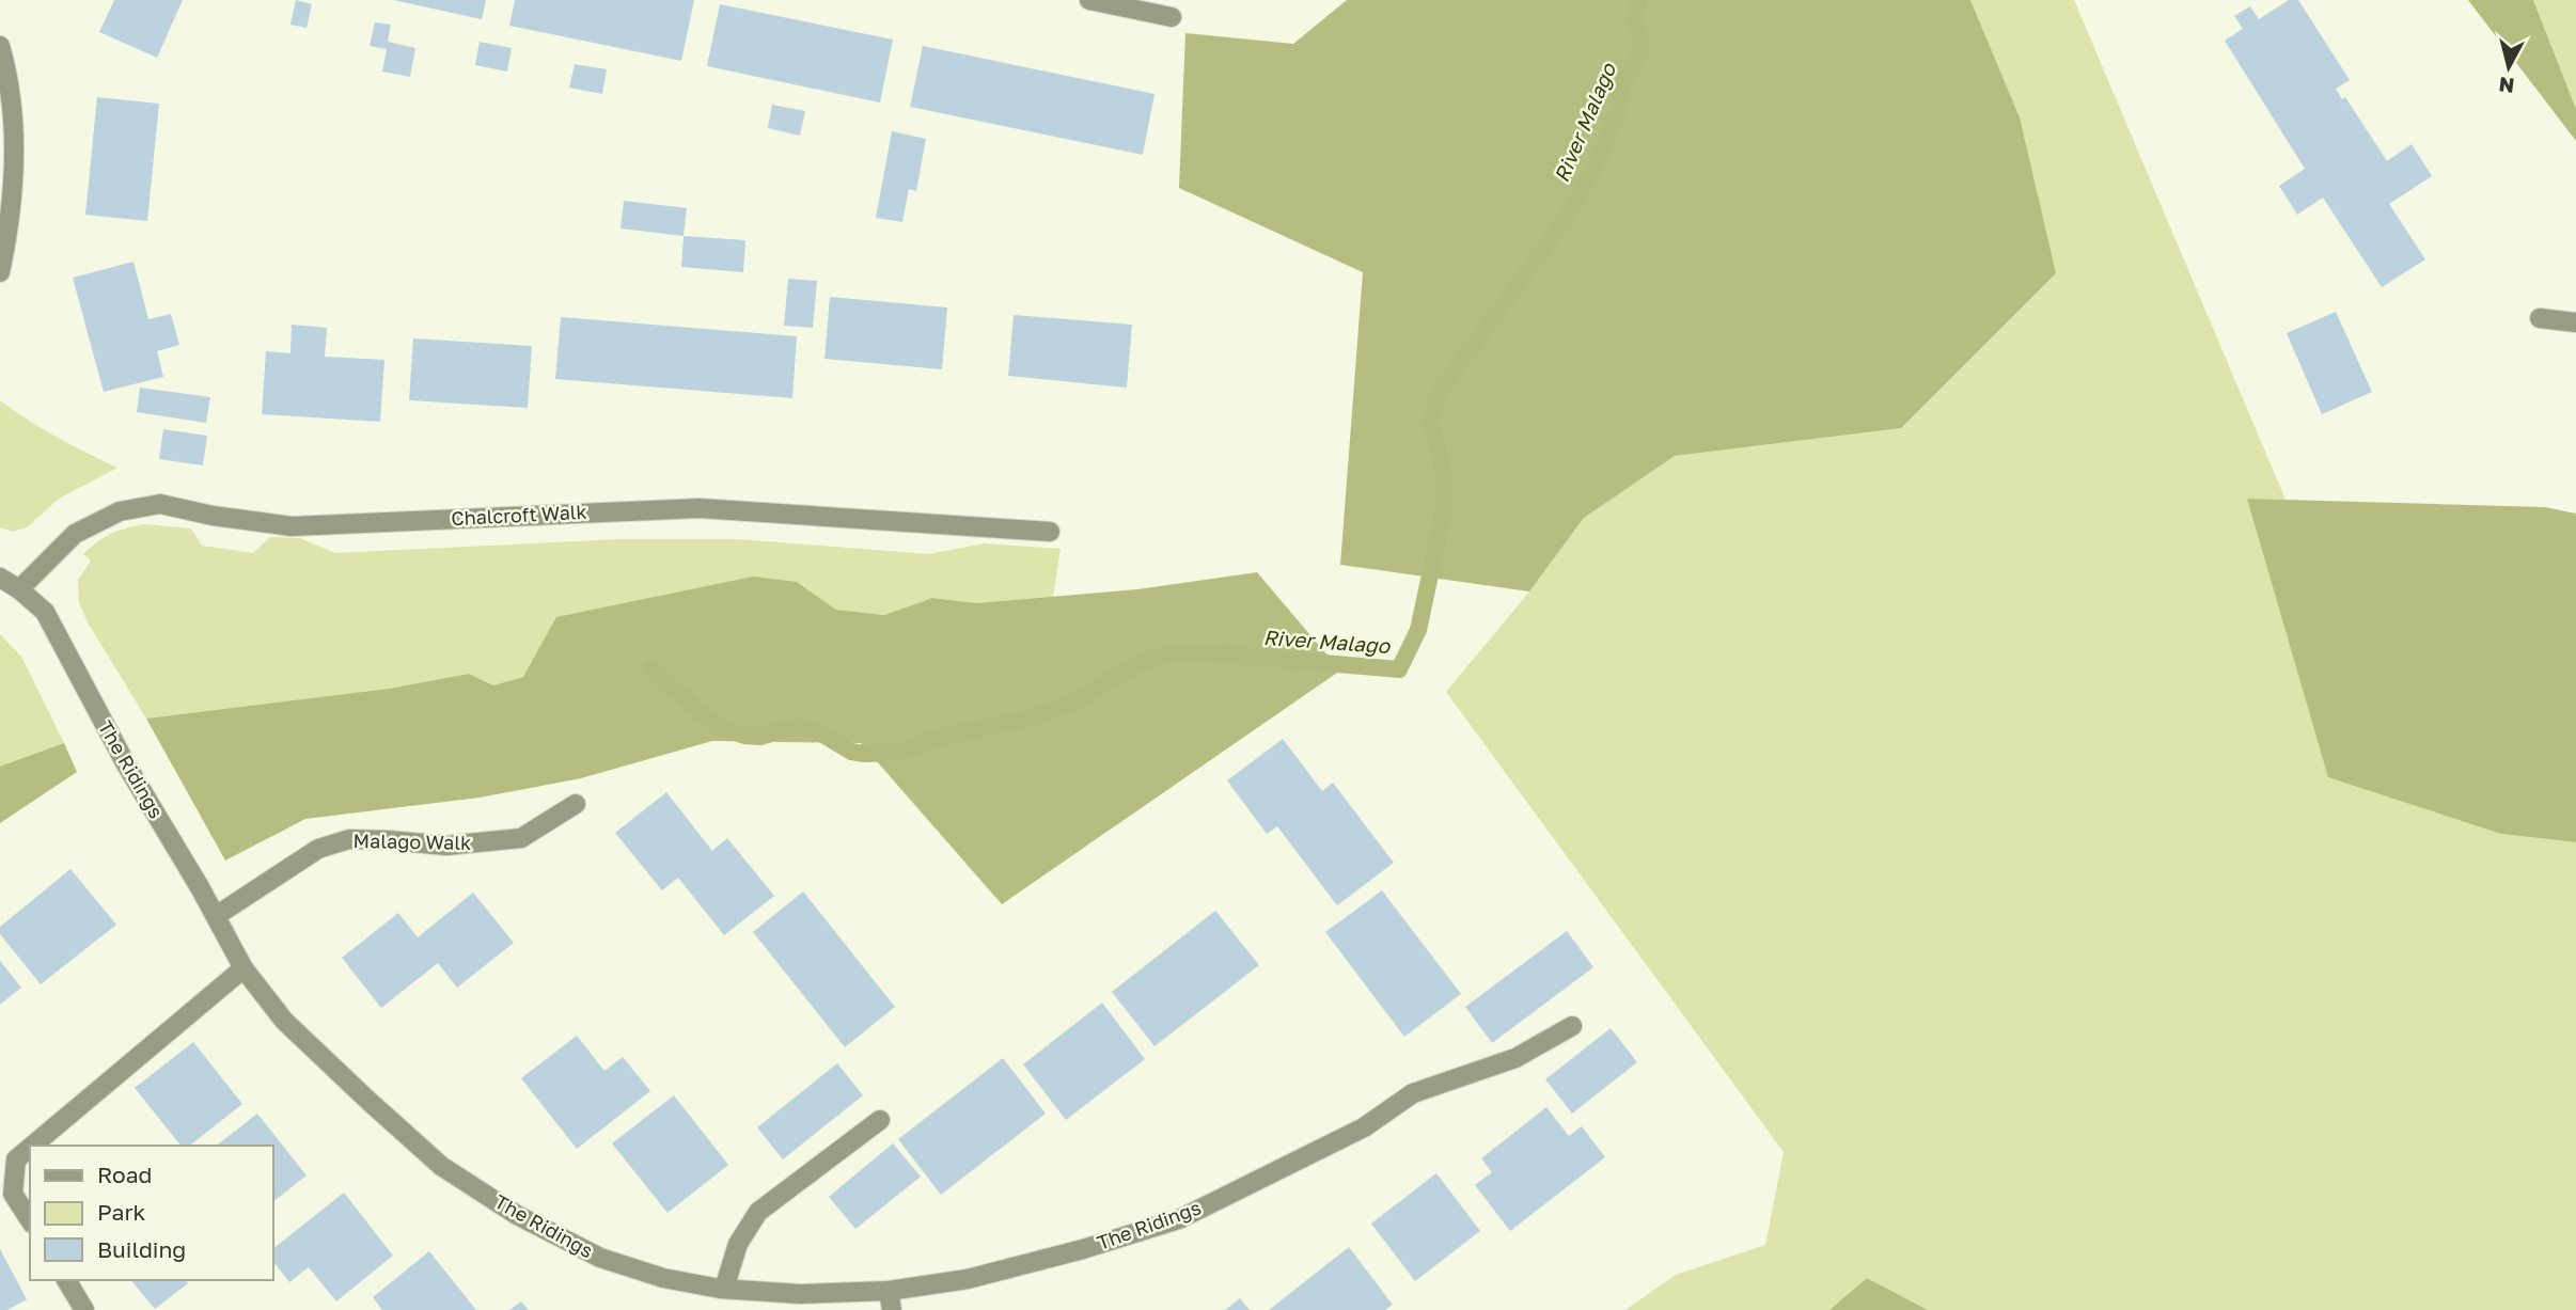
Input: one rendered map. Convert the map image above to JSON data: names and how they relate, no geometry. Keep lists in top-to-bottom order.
{
  "streets": {
    "street": ["Chalcroft Walk", "The Ridings", "Malago Walk"]
  },
  "crossings": [
    ["Chalcroft Walk", "The Ridings"],
    ["The Ridings", "Malago Walk"]
  ],
  "water": ["River Malago"],
  "legend": ["Road", "Park", "Building"],
  "north": "bottom"
}
